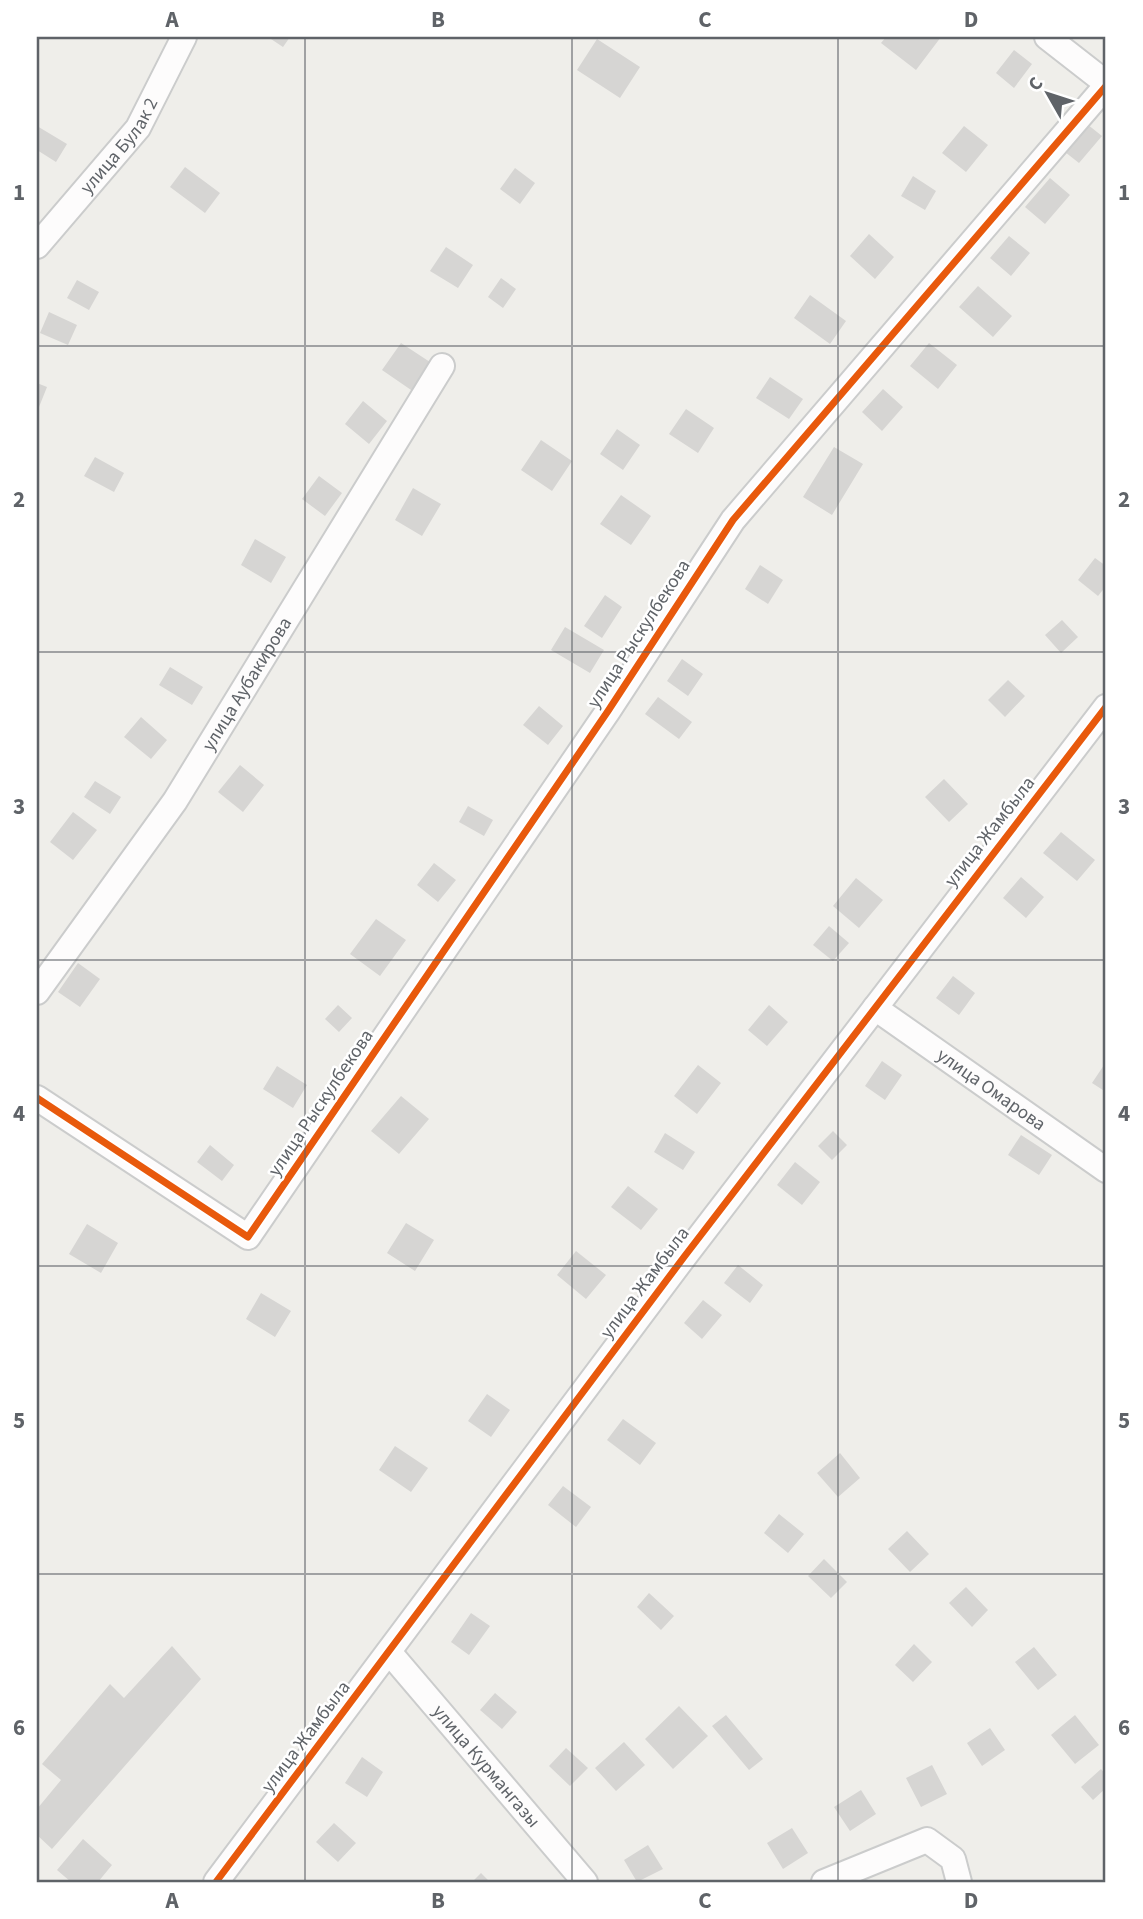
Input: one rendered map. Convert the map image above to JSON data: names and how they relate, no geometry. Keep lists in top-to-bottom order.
{
  "streets": {
    "street": [
      "улица Булак 2",
      "улица Рыскулбекова",
      "улица Аубакирова",
      "улица Жамбыла",
      "улица Омарова",
      "улица Курмангазы"
    ]
  },
  "crossings": [
    ["улица Жамбыла", "улица Омарова"],
    ["улица Жамбыла", "улица Курмангазы"]
  ],
  "north": "top left",
  "grid": {
    "columns": [
      "A",
      "B",
      "C",
      "D"
    ],
    "rows": [
      "1",
      "2",
      "3",
      "4",
      "5",
      "6"
    ]
  }
}
